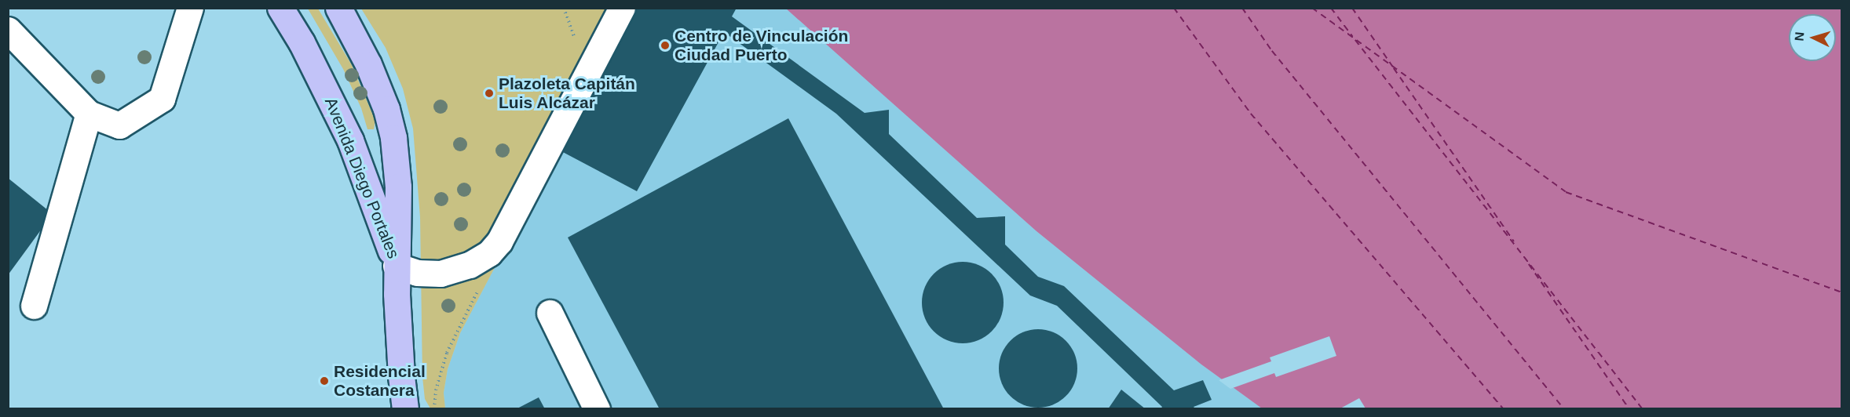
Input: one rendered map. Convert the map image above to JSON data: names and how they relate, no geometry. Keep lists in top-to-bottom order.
{
  "streets": {
    "main road": ["Avenida Diego Portales"]
  },
  "places": ["Centro de Vinculación Ciudad Puerto", "Plazoleta Capitán Luis Alcázar", "Residencial Costanera"],
  "north": "left"
}
